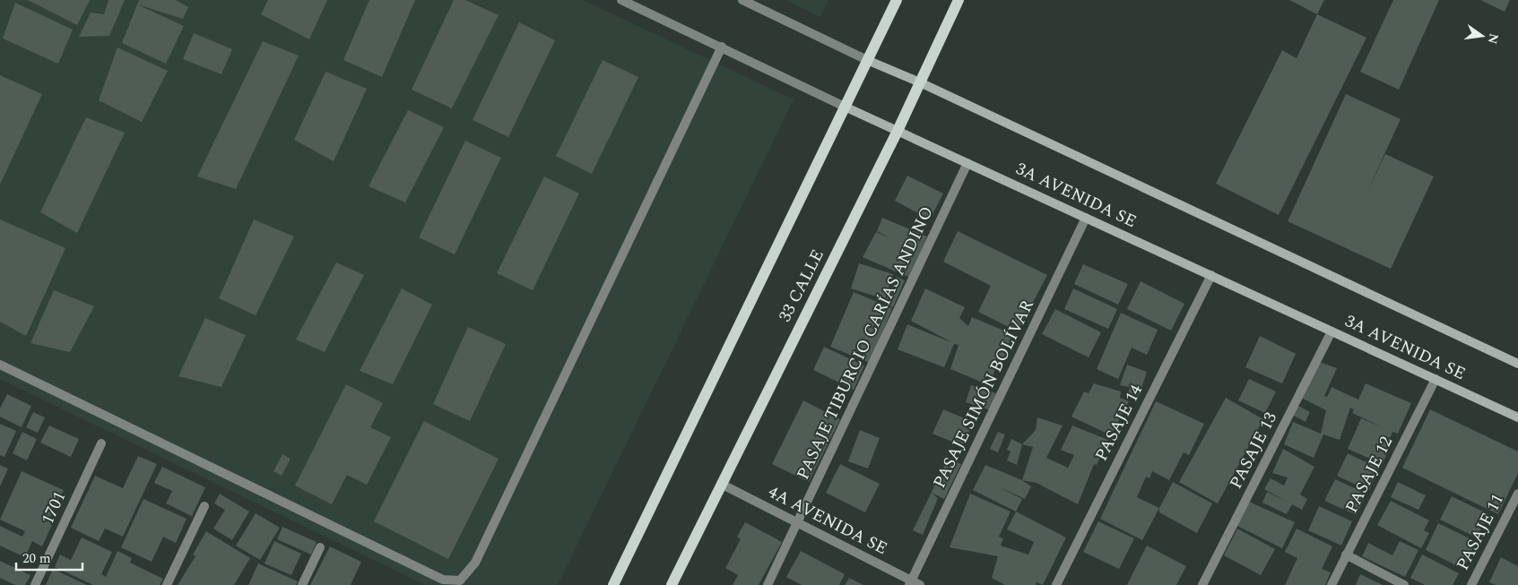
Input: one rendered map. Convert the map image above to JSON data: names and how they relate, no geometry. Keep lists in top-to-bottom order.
{
  "streets": {
    "main road": ["3A AVENIDA SE", "33 CALLE"],
    "street": [
      "PASAJE TIBURCIO CARÍAS ANDINO",
      "PASAJE SIMÓN BOLÍVAR",
      "PASAJE 14",
      "PASAJE 13",
      "PASAJE 12",
      "1701",
      "4A AVENIDA SE",
      "PASAJE 11"
    ]
  },
  "crossings": [
    ["3A AVENIDA SE", "33 CALLE"],
    ["3A AVENIDA SE", "PASAJE TIBURCIO CARÍAS ANDINO"],
    ["3A AVENIDA SE", "PASAJE SIMÓN BOLÍVAR"],
    ["3A AVENIDA SE", "PASAJE 14"],
    ["3A AVENIDA SE", "PASAJE 13"],
    ["3A AVENIDA SE", "PASAJE 12"],
    ["33 CALLE", "4A AVENIDA SE"],
    ["PASAJE TIBURCIO CARÍAS ANDINO", "4A AVENIDA SE"],
    ["PASAJE SIMÓN BOLÍVAR", "4A AVENIDA SE"]
  ],
  "scale_bar": "20 m",
  "north": "right"
}
